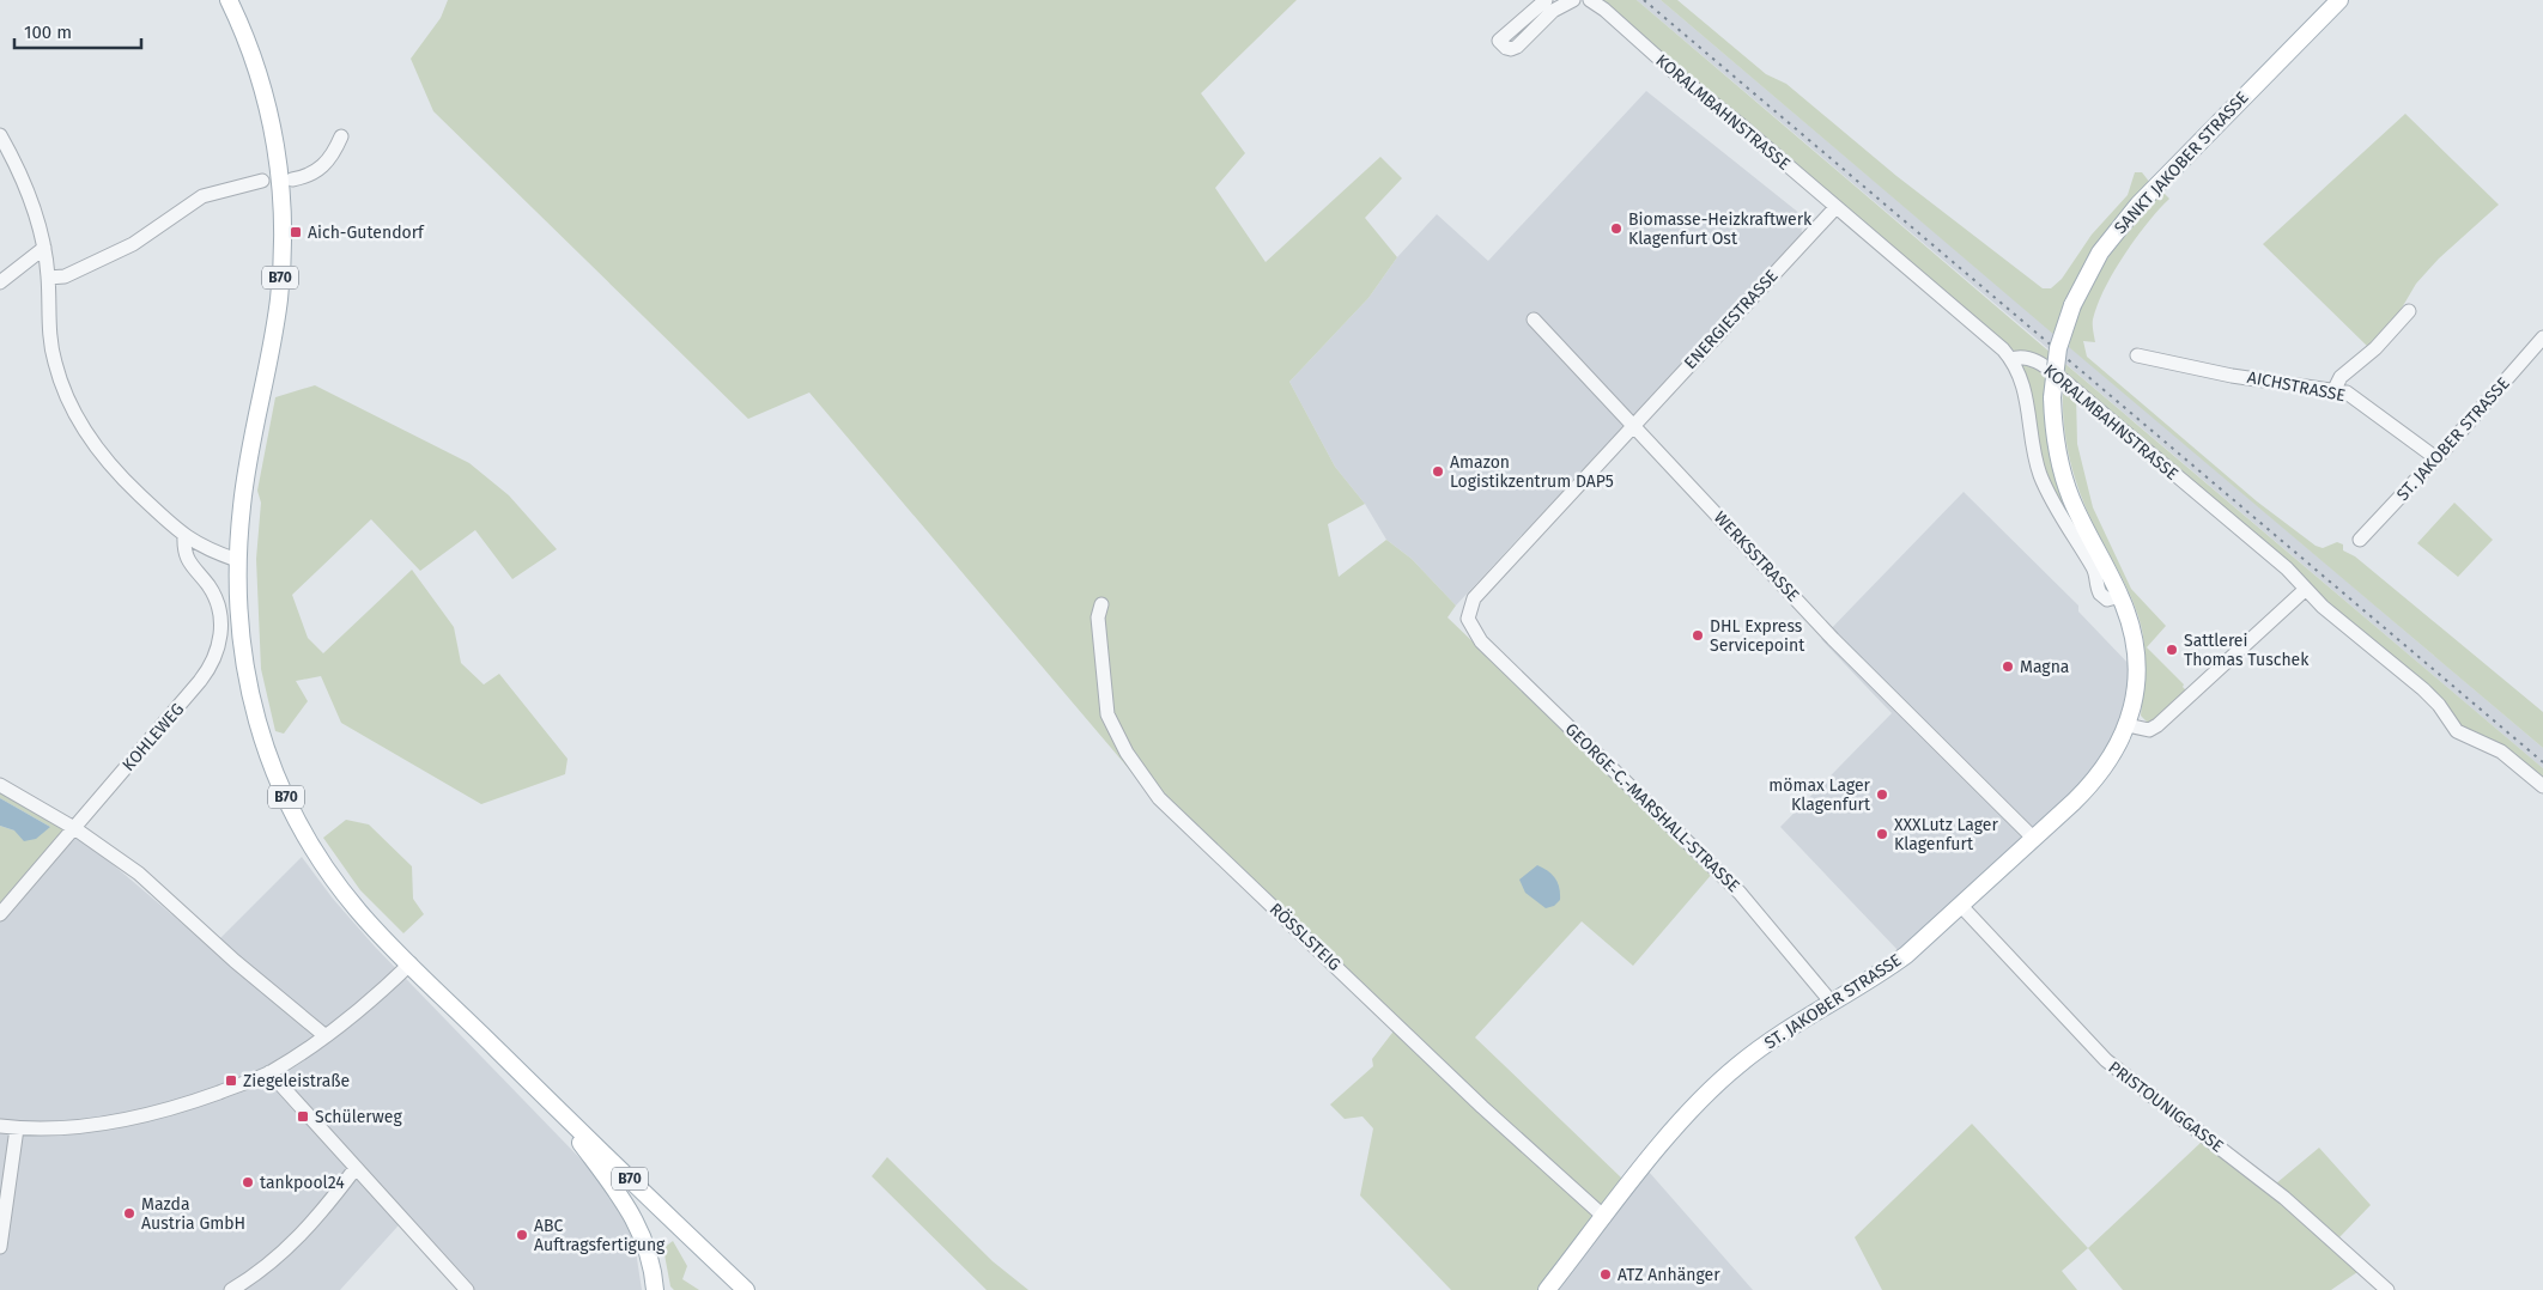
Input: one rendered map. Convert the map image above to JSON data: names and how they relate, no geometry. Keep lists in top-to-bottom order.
{
  "streets": {
    "main road": ["SANKT JAKOBER STRASSE", "B70", "ST. JAKOBER STRASSE"],
    "street": [
      "KORALMBAHNSTRASSE",
      "ENERGIESTRASSE",
      "AICHSTRASSE",
      "WERKSSTRASSE",
      "KOHLEWEG",
      "GEORGE-C.-MARSHALL-STRASSE",
      "RÖSSLSTEIG",
      "PRISTOUNIGGASSE"
    ]
  },
  "crossings": [
    ["SANKT JAKOBER STRASSE", "ST. JAKOBER STRASSE"],
    ["ENERGIESTRASSE", "WERKSSTRASSE"],
    ["ENERGIESTRASSE", "GEORGE-C.-MARSHALL-STRASSE"],
    ["AICHSTRASSE", "ST. JAKOBER STRASSE"],
    ["ST. JAKOBER STRASSE", "WERKSSTRASSE"],
    ["ST. JAKOBER STRASSE", "GEORGE-C.-MARSHALL-STRASSE"],
    ["ST. JAKOBER STRASSE", "RÖSSLSTEIG"],
    ["ST. JAKOBER STRASSE", "PRISTOUNIGGASSE"]
  ],
  "places": {
    "other": [
      "Biomasse-Heizkraftwerk Klagenfurt Ost",
      "Amazon Logistikzentrum DAP5",
      "DHL Express Servicepoint",
      "Sattlerei Thomas Tuschek",
      "Magna",
      "mömax Lager Klagenfurt",
      "XXXLutz Lager Klagenfurt",
      "tankpool24",
      "Mazda Austria GmbH",
      "ABC Auftragsfertigung",
      "ATZ Anhänger"
    ],
    "transit": ["Aich-Gutendorf", "Ziegeleistraße", "Schülerweg"]
  },
  "scale_bar": "100 m"
}
